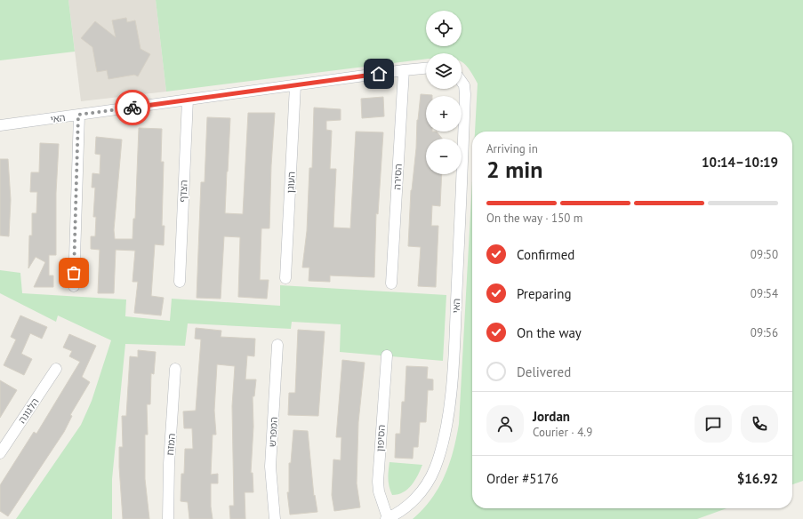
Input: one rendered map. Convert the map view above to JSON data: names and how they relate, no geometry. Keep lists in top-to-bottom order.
{
  "streets": {
    "street": [
      "האי",
      "הסירה",
      "העוגן",
      "הצדף",
      "הלגונה",
      "המפרש",
      "הסיפון",
      "המזח"
    ]
  },
  "crossings": [
    ["האי", "הסירה"],
    ["האי", "העוגן"],
    ["האי", "הצדף"],
    ["האי", "הסיפון"]
  ],
  "page": {
    "map_buttons": ["+", "−"],
    "heading": ["2 min", "Arriving in", "10:14–10:19"],
    "panel": [
      "Jordan",
      "Courier · 4.9",
      "Order #5176",
      "$16.92"
    ],
    "bar": "On the way · 150 m",
    "list": [
      ["Confirmed", "09:50"],
      ["Preparing", "09:54"],
      ["On the way", "09:56"],
      "Delivered"
    ]
  }
}
